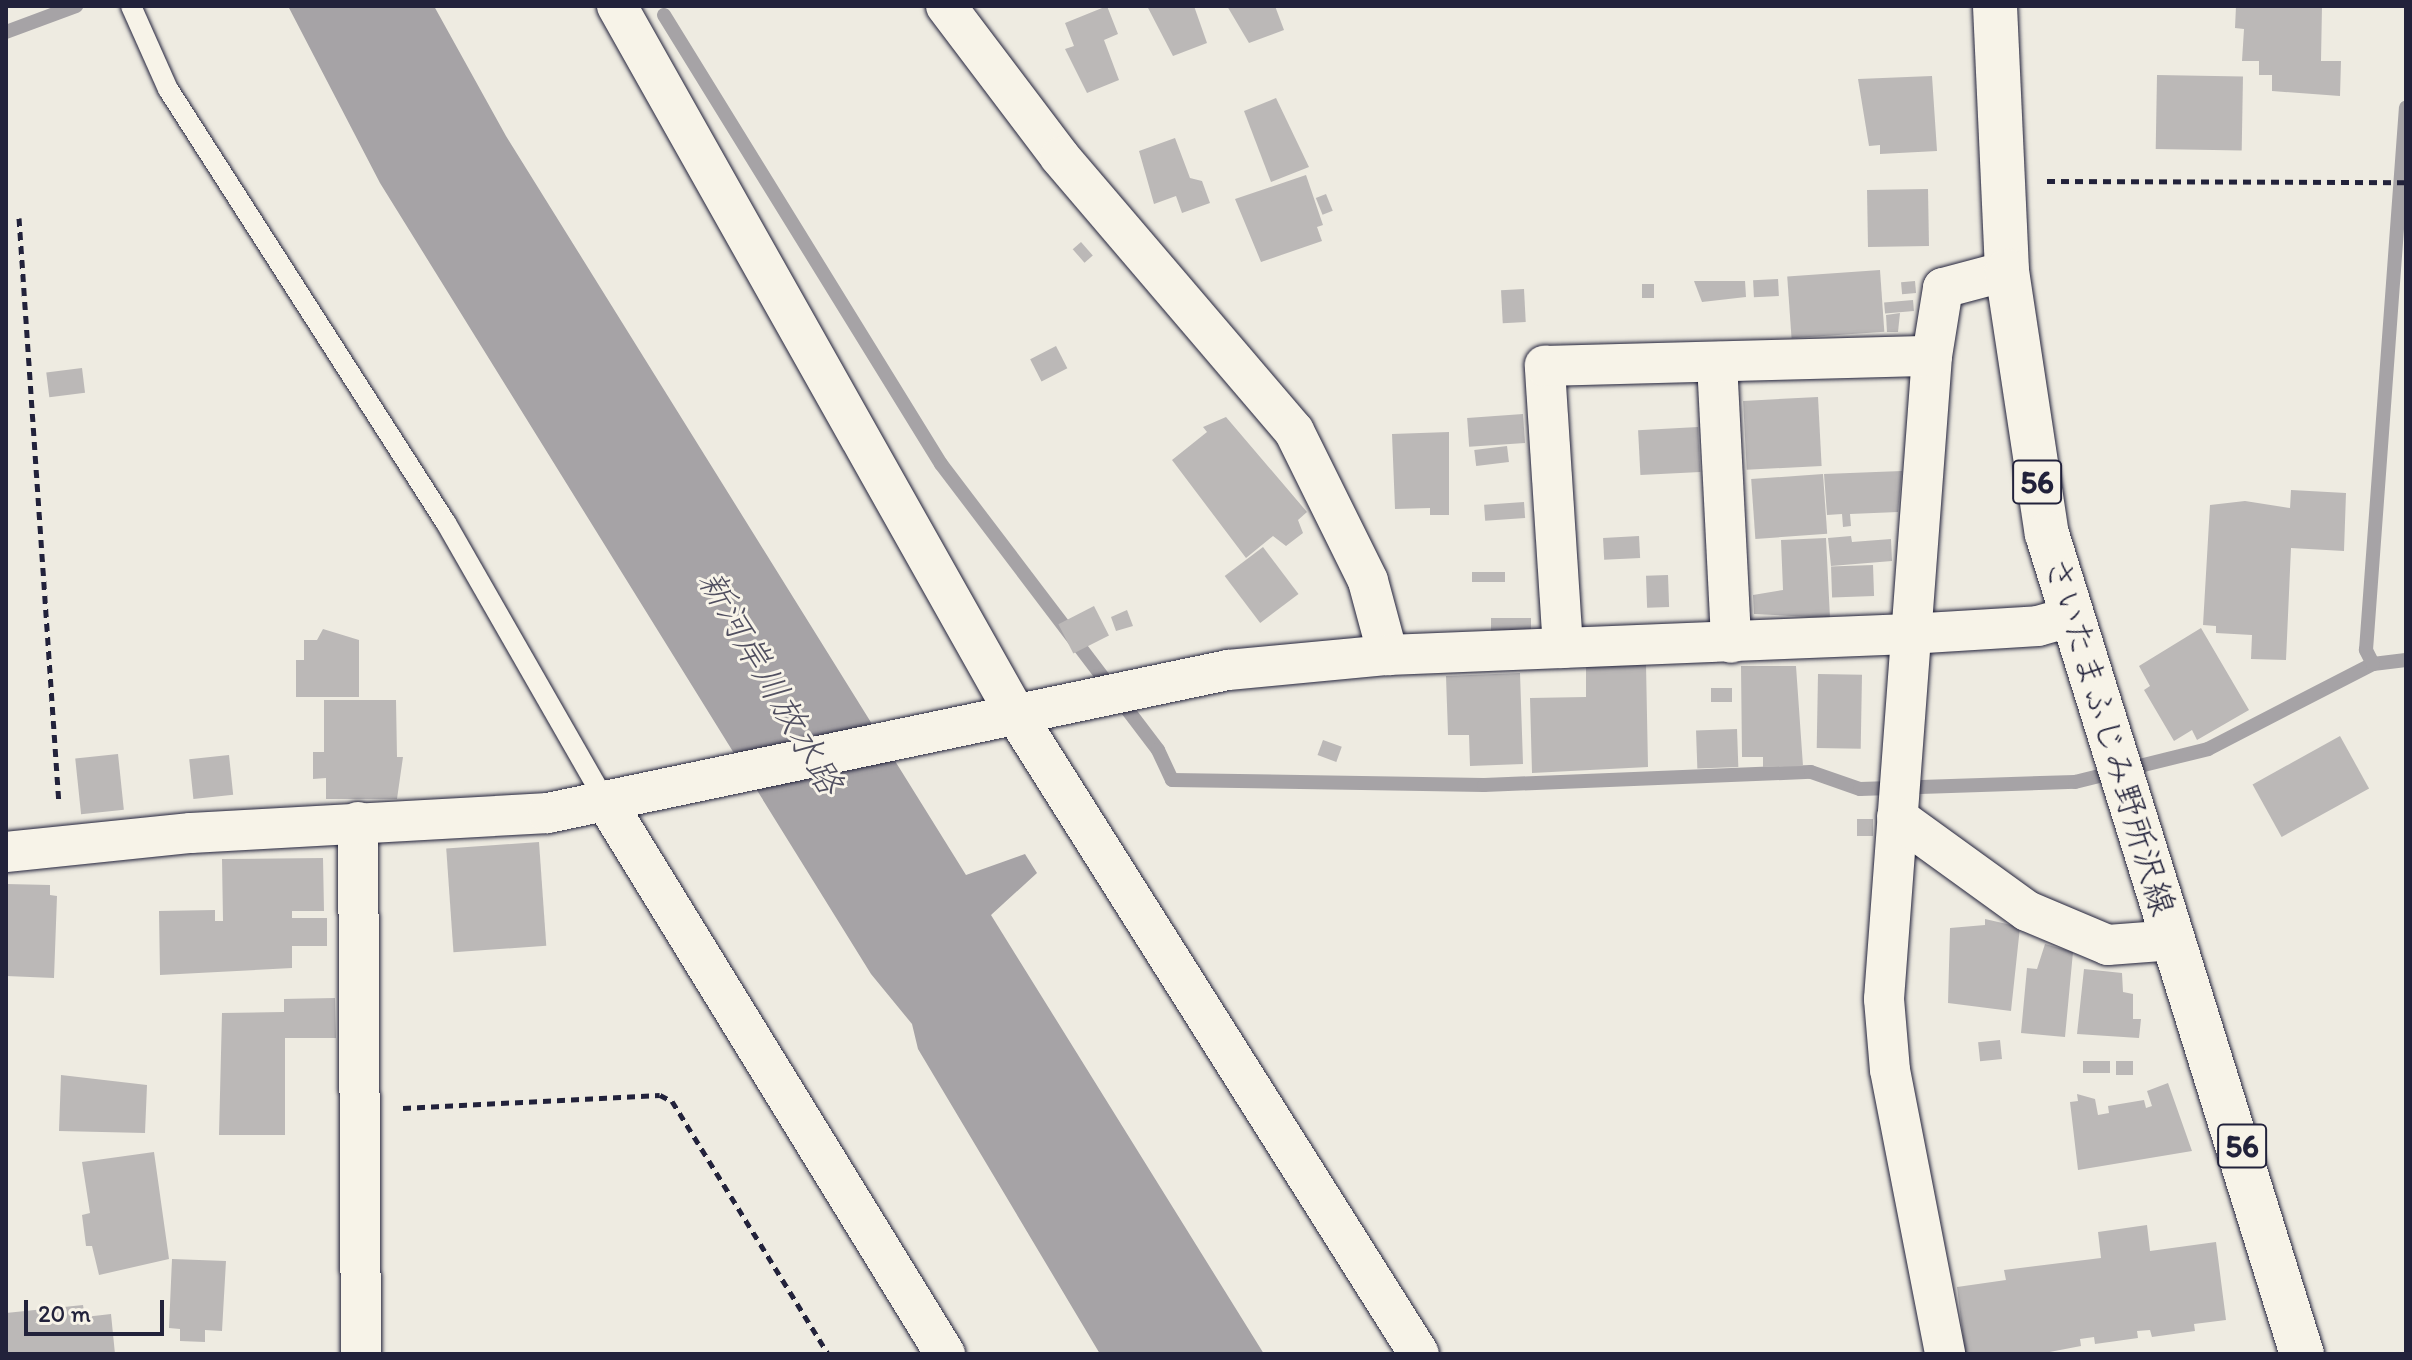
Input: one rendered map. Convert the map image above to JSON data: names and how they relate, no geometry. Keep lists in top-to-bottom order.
{
  "streets": {
    "main road": ["56", "さいたまふじみ野所沢線"]
  },
  "water": ["新河岸川放水路"],
  "scale_bar": "20 m"
}
